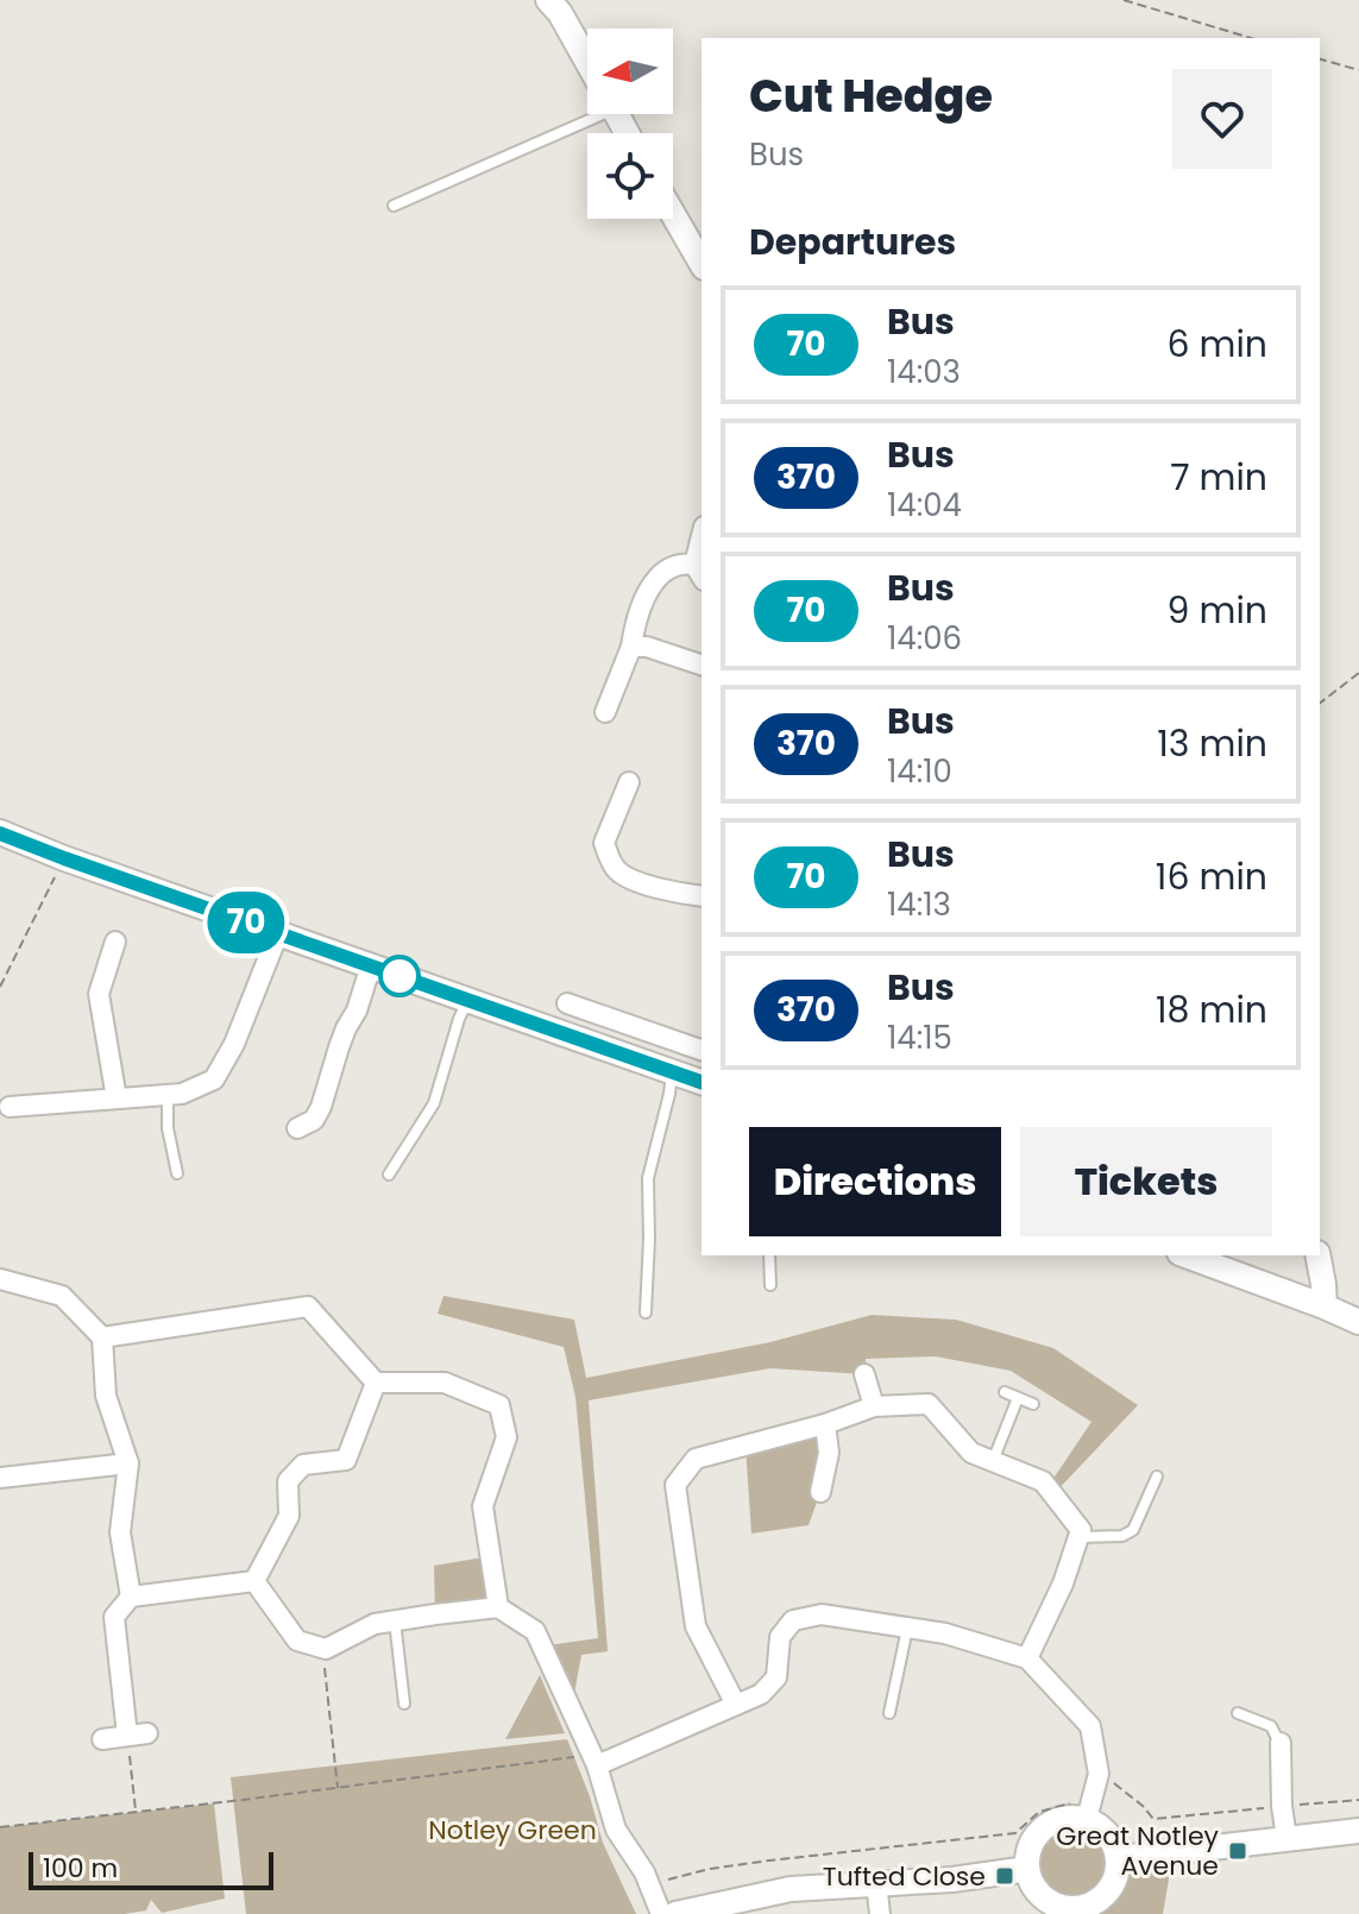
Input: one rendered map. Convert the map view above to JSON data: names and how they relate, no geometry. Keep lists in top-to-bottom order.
{
  "parks": ["Notley Green"],
  "places": {
    "transit": ["Great Notley Avenue", "Tufted Close"]
  },
  "lines": ["bus line 70"],
  "scale_bar": "100 m",
  "north": "left",
  "page": {
    "on_map": "70",
    "heading": [
      ["Cut Hedge", "Bus"],
      "Departures"
    ],
    "list": [
      {
        "mark": "70",
        "name": "Bus",
        "note": "14:03",
        "value": "6 min"
      },
      {
        "mark": "370",
        "name": "Bus",
        "note": "14:04",
        "value": "7 min"
      },
      {
        "mark": "70",
        "name": "Bus",
        "note": "14:06",
        "value": "9 min"
      },
      {
        "mark": "370",
        "name": "Bus",
        "note": "14:10",
        "value": "13 min"
      },
      {
        "mark": "70",
        "name": "Bus",
        "note": "14:13",
        "value": "16 min"
      },
      {
        "mark": "370",
        "name": "Bus",
        "note": "14:15",
        "value": "18 min"
      }
    ],
    "buttons": ["Directions", "Tickets"],
    "scale": "100 m"
  }
}
